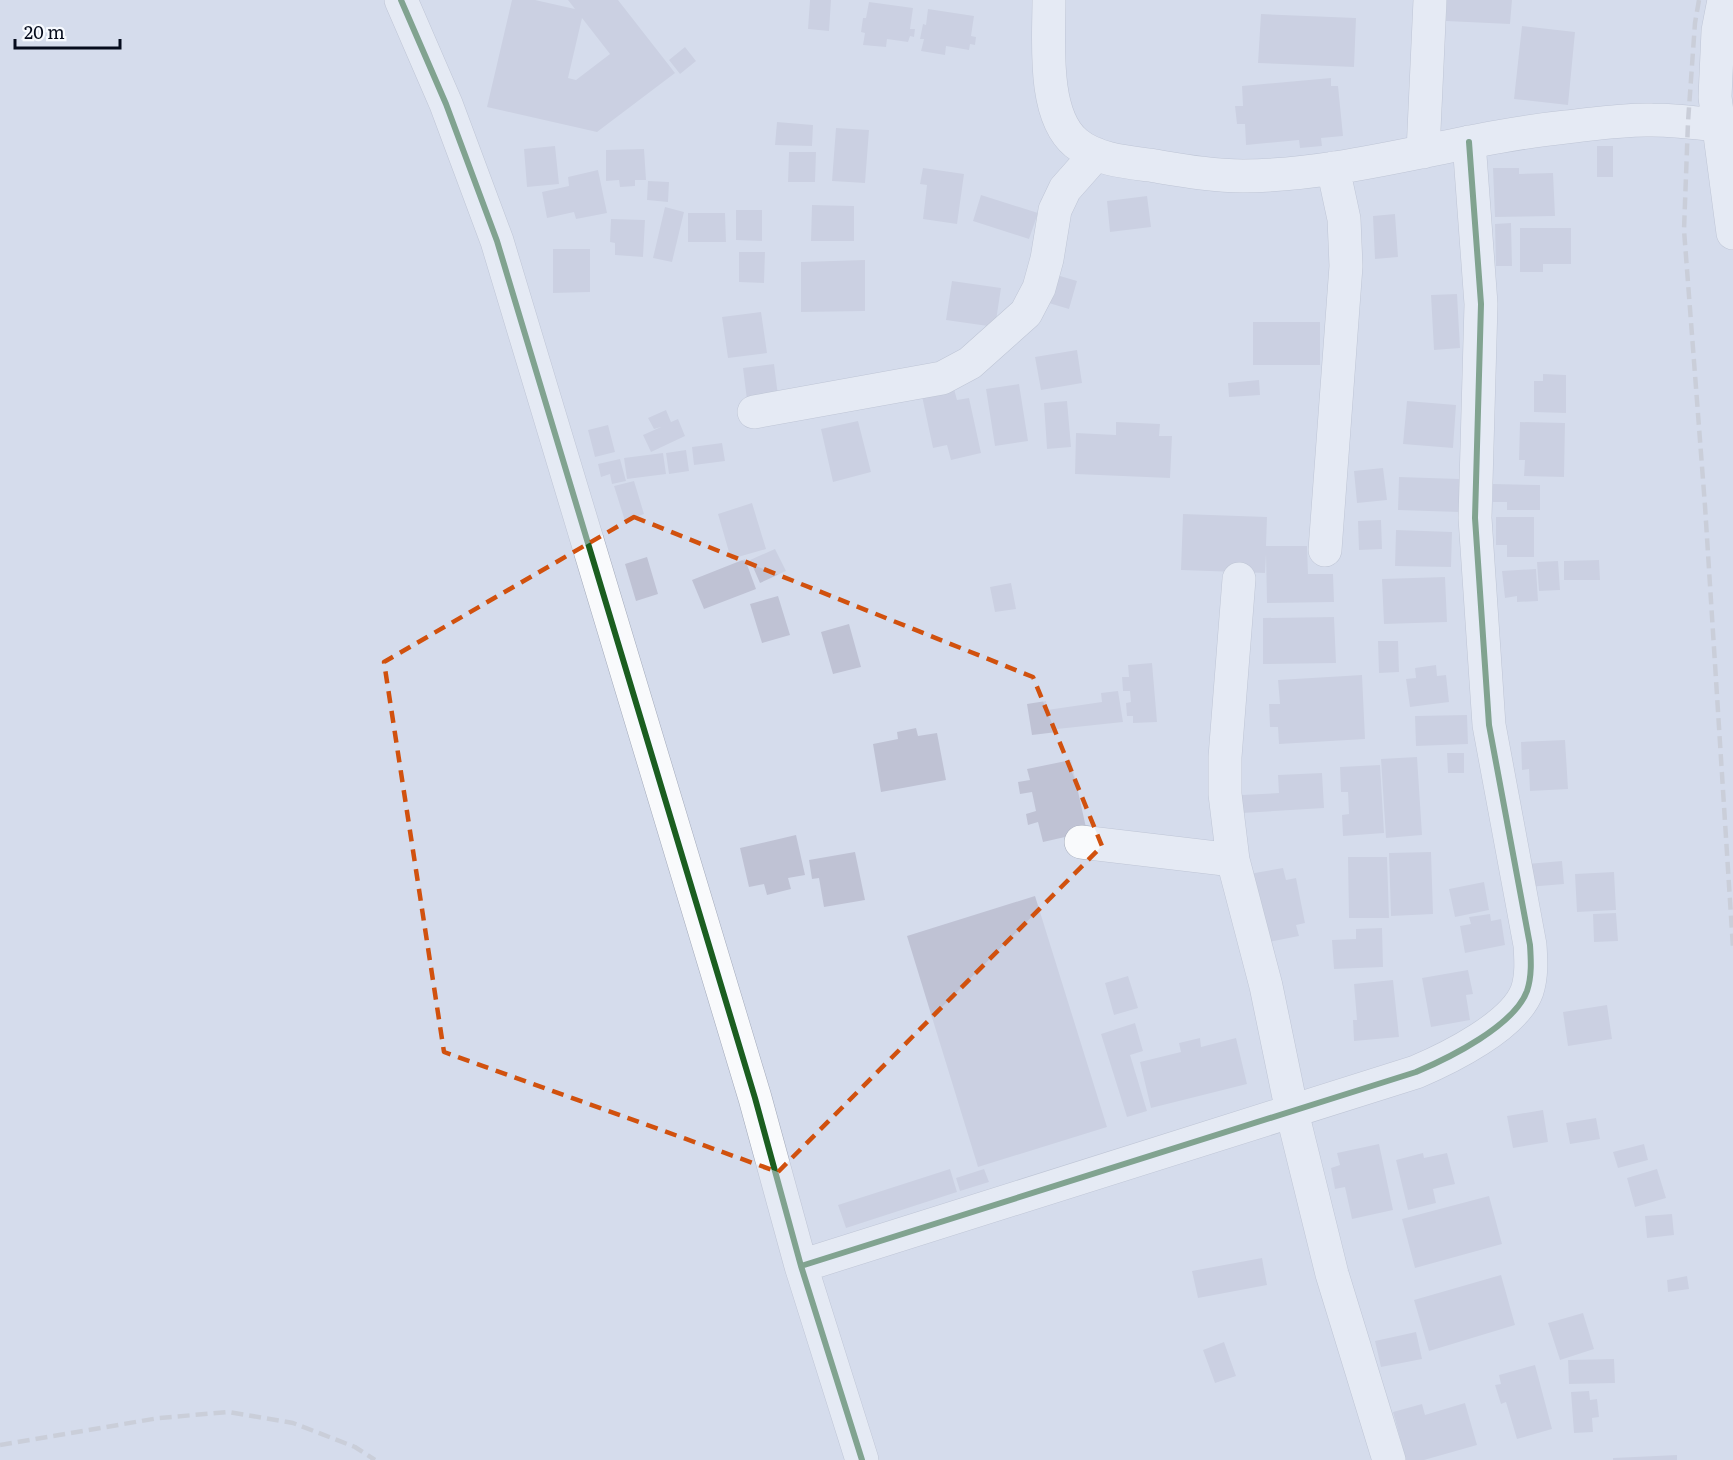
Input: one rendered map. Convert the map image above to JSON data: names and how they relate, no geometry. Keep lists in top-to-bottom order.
{
  "scale_bar": "20 m"
}
